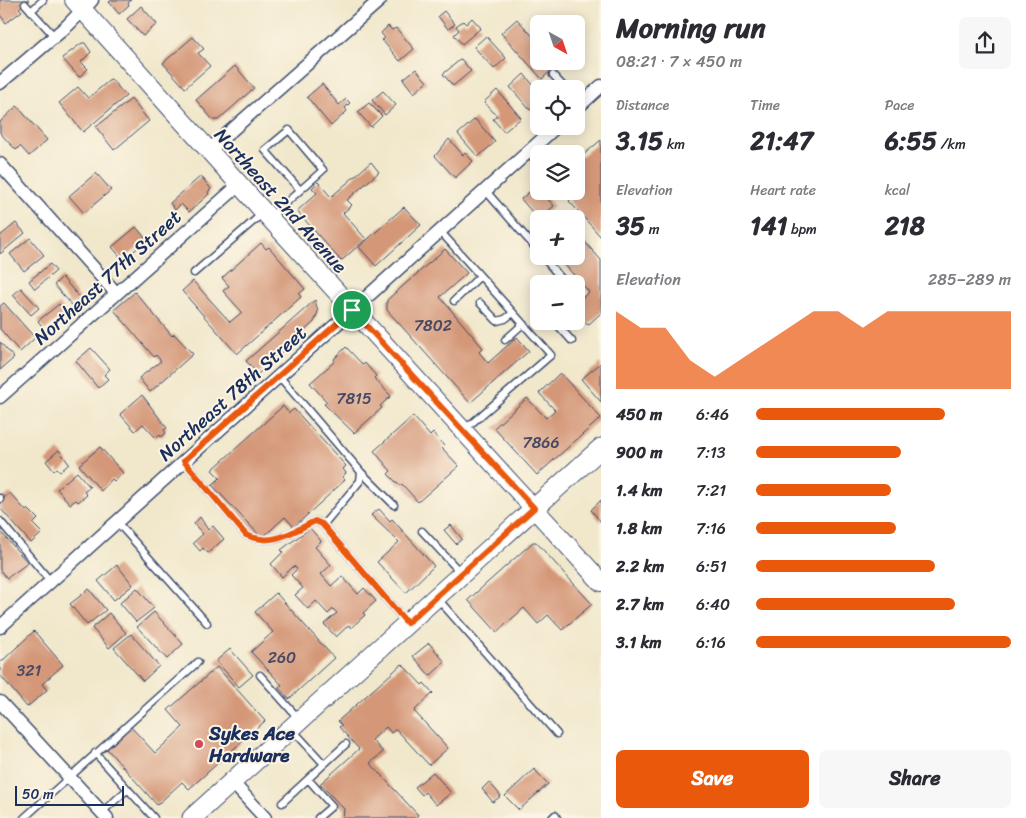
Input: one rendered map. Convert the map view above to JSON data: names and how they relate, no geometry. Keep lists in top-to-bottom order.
{
  "streets": {
    "main road": ["Northeast 2nd Avenue"],
    "street": ["Northeast 77th Street", "Northeast 78th Street"]
  },
  "crossings": [
    ["Northeast 2nd Avenue", "Northeast 77th Street"],
    ["Northeast 2nd Avenue", "Northeast 78th Street"]
  ],
  "places": ["Sykes Ace Hardware"],
  "house_numbers": [
    "7802",
    "7815",
    "7866",
    "260",
    "321"
  ],
  "scale_bar": "50 m",
  "north": "bottom right",
  "page": {
    "heading": ["Morning run", "08:21 · 7 × 450 m"],
    "map_buttons": ["+", "−"],
    "stats": [
      ["Distance", "3.15 km"],
      ["Time", "21:47"],
      ["Pace", "6:55 /km"],
      ["Elevation", "35 m"],
      ["Heart rate", "141 bpm"],
      ["kcal", "218"]
    ],
    "chart": ["Elevation", "285–289 m"],
    "list": [
      {
        "name": "450 m",
        "note": "6:46"
      },
      {
        "name": "900 m",
        "note": "7:13"
      },
      {
        "name": "1.4 km",
        "note": "7:21"
      },
      {
        "name": "1.8 km",
        "note": "7:16"
      },
      {
        "name": "2.2 km",
        "note": "6:51"
      },
      {
        "name": "2.7 km",
        "note": "6:40"
      },
      {
        "name": "3.1 km",
        "note": "6:16"
      }
    ],
    "buttons": ["Save", "Share"],
    "scale": "50 m"
  }
}
